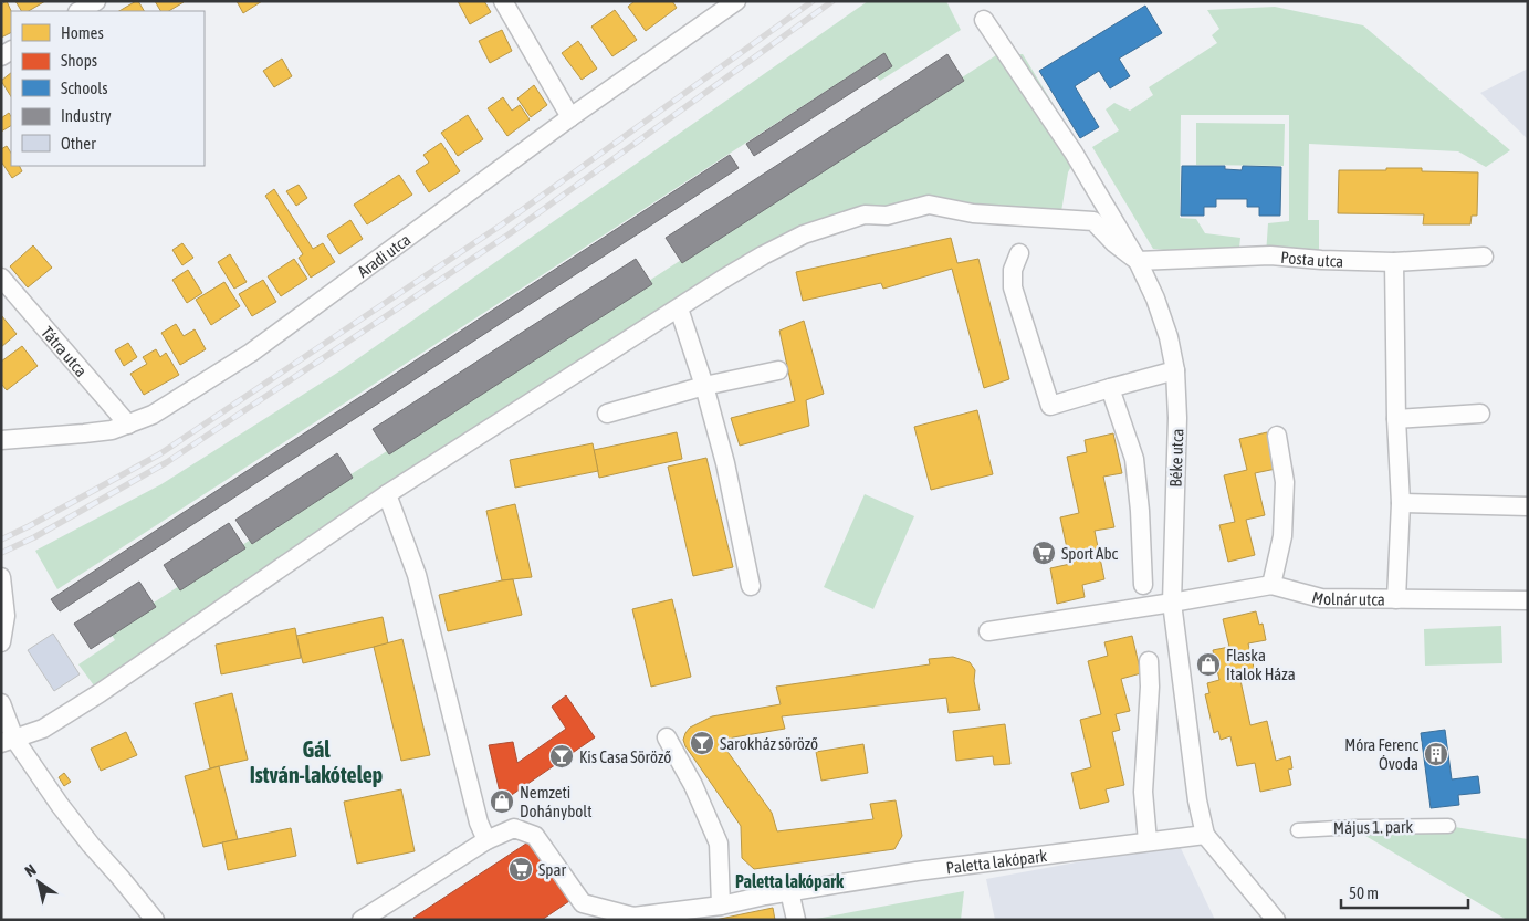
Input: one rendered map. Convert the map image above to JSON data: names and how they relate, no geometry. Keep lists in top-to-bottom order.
{
  "streets": {
    "street": [
      "Aradi utca",
      "Posta utca",
      "Tátra utca",
      "Béke utca",
      "Molnár utca",
      "Május 1. park",
      "Paletta lakópark"
    ]
  },
  "crossings": [
    ["Aradi utca", "Tátra utca"],
    ["Posta utca", "Béke utca"],
    ["Béke utca", "Molnár utca"],
    ["Béke utca", "Paletta lakópark"]
  ],
  "districts": ["Gál István-lakótelep", "Paletta lakópark"],
  "places": {
    "supermarket": ["Sport Abc", "Spar"],
    "shop": ["Flaska Italok Háza", "Nemzeti Dohánybolt"],
    "bar": ["Sarokház söröző", "Kis Casa Söröző"],
    "building": ["Móra Ferenc Óvoda"]
  },
  "legend": [
    "Homes",
    "Shops",
    "Schools",
    "Industry",
    "Other"
  ],
  "scale_bar": "50 m",
  "north": "top left"
}
